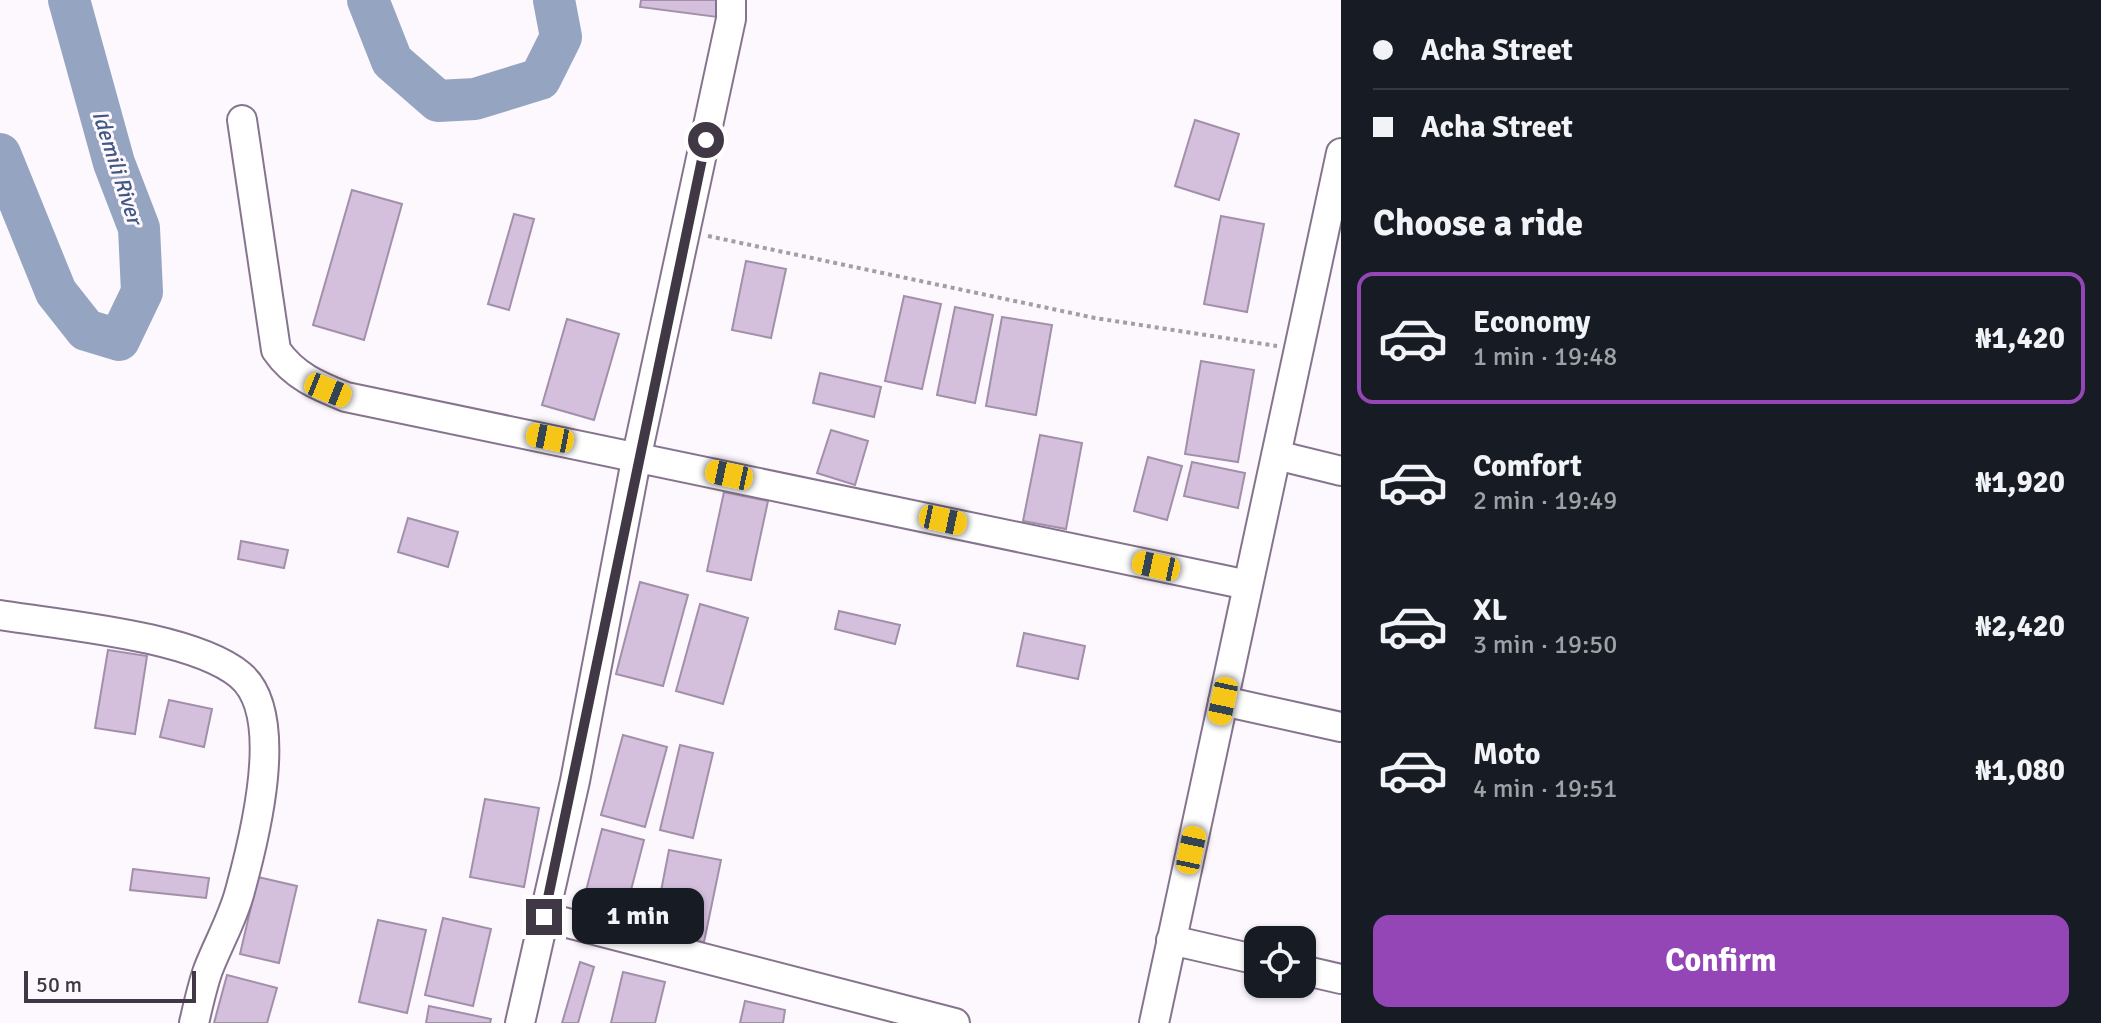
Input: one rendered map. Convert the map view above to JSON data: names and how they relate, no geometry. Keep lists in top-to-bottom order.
{
  "water": ["Idemili River"],
  "scale_bar": "50 m",
  "page": {
    "banner": ["Acha Street", "Acha Street"],
    "heading": "Choose a ride",
    "list": [
      {
        "name": "Economy",
        "note": "1 min · 19:48",
        "value": "₦1,420"
      },
      {
        "name": "Comfort",
        "note": "2 min · 19:49",
        "value": "₦1,920"
      },
      {
        "name": "XL",
        "note": "3 min · 19:50",
        "value": "₦2,420"
      },
      {
        "name": "Moto",
        "note": "4 min · 19:51",
        "value": "₦1,080"
      }
    ],
    "bubble": "1 min",
    "buttons": "Confirm",
    "scale": "50 m"
  }
}
